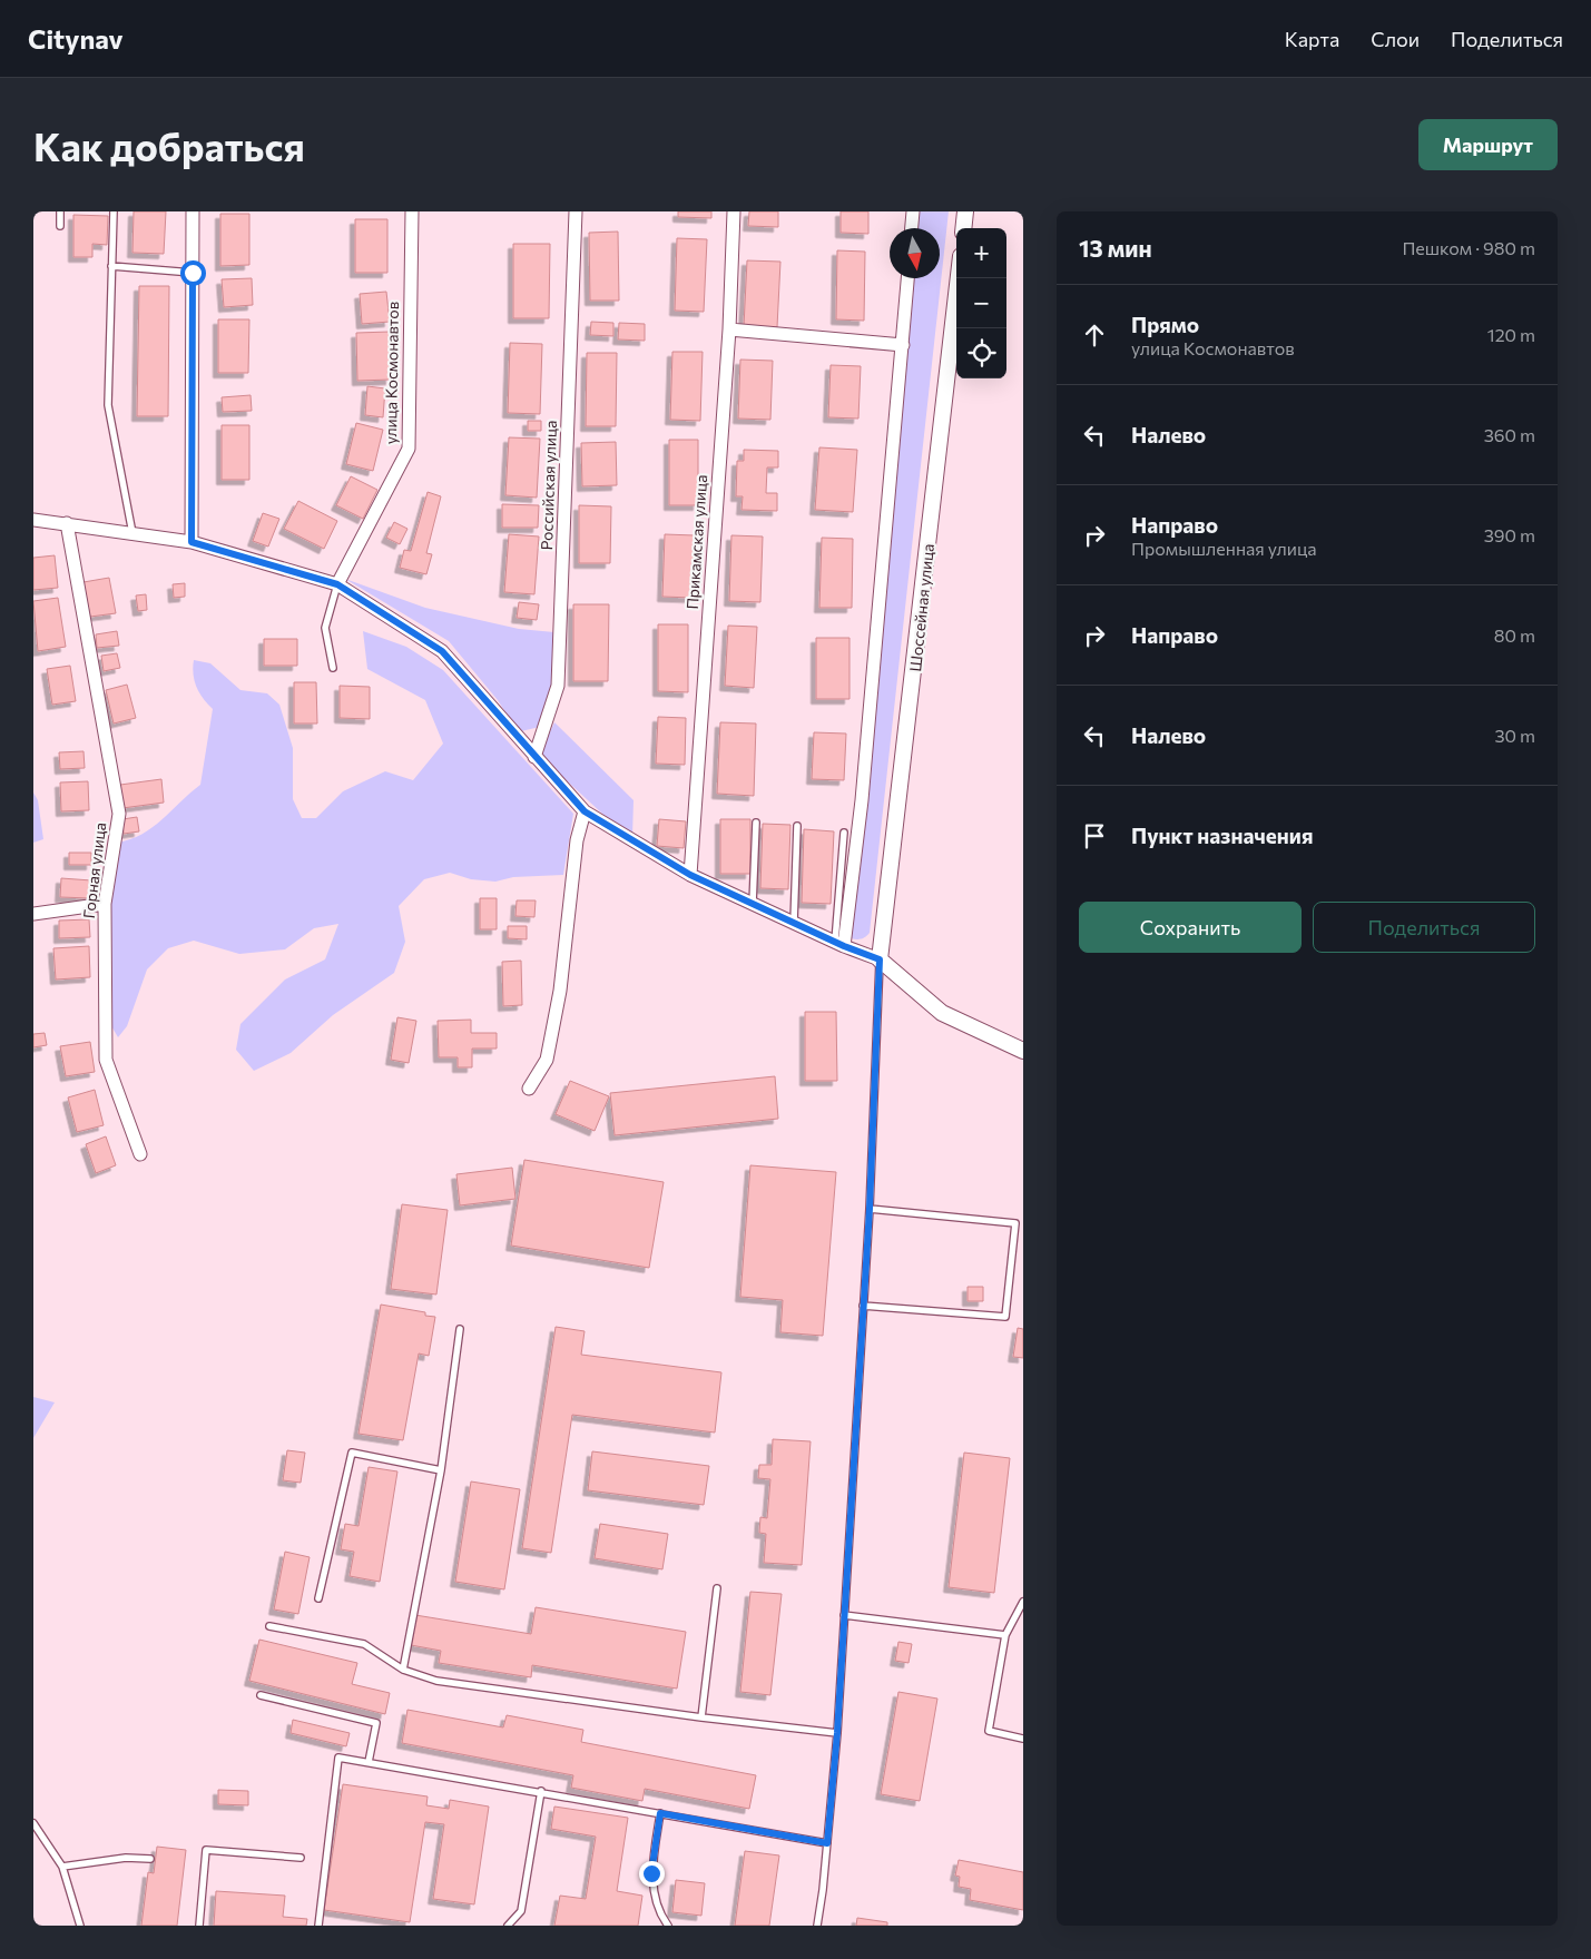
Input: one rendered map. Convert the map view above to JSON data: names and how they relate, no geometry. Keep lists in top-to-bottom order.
{
  "streets": {
    "street": [
      "улица Космонавтов",
      "Российская улица",
      "Прикамская улица",
      "Шоссейная улица",
      "Горная улица"
    ]
  },
  "north": "bottom",
  "page": {
    "header": "Citynav",
    "nav": ["Карта", "Слои", "Поделиться"],
    "buttons": [
      "Маршрут",
      ["Сохранить", "Поделиться"]
    ],
    "title": "Как добраться",
    "heading": ["13 мин", "Пешком · 980 m"],
    "map_buttons": ["+", "−"],
    "list": [
      ["Прямо", "улица Космонавтов", "120 m"],
      ["Налево", "360 m"],
      ["Направо", "Промышленная улица", "390 m"],
      ["Направо", "80 m"],
      ["Налево", "30 m"],
      "Пункт назначения"
    ]
  }
}
